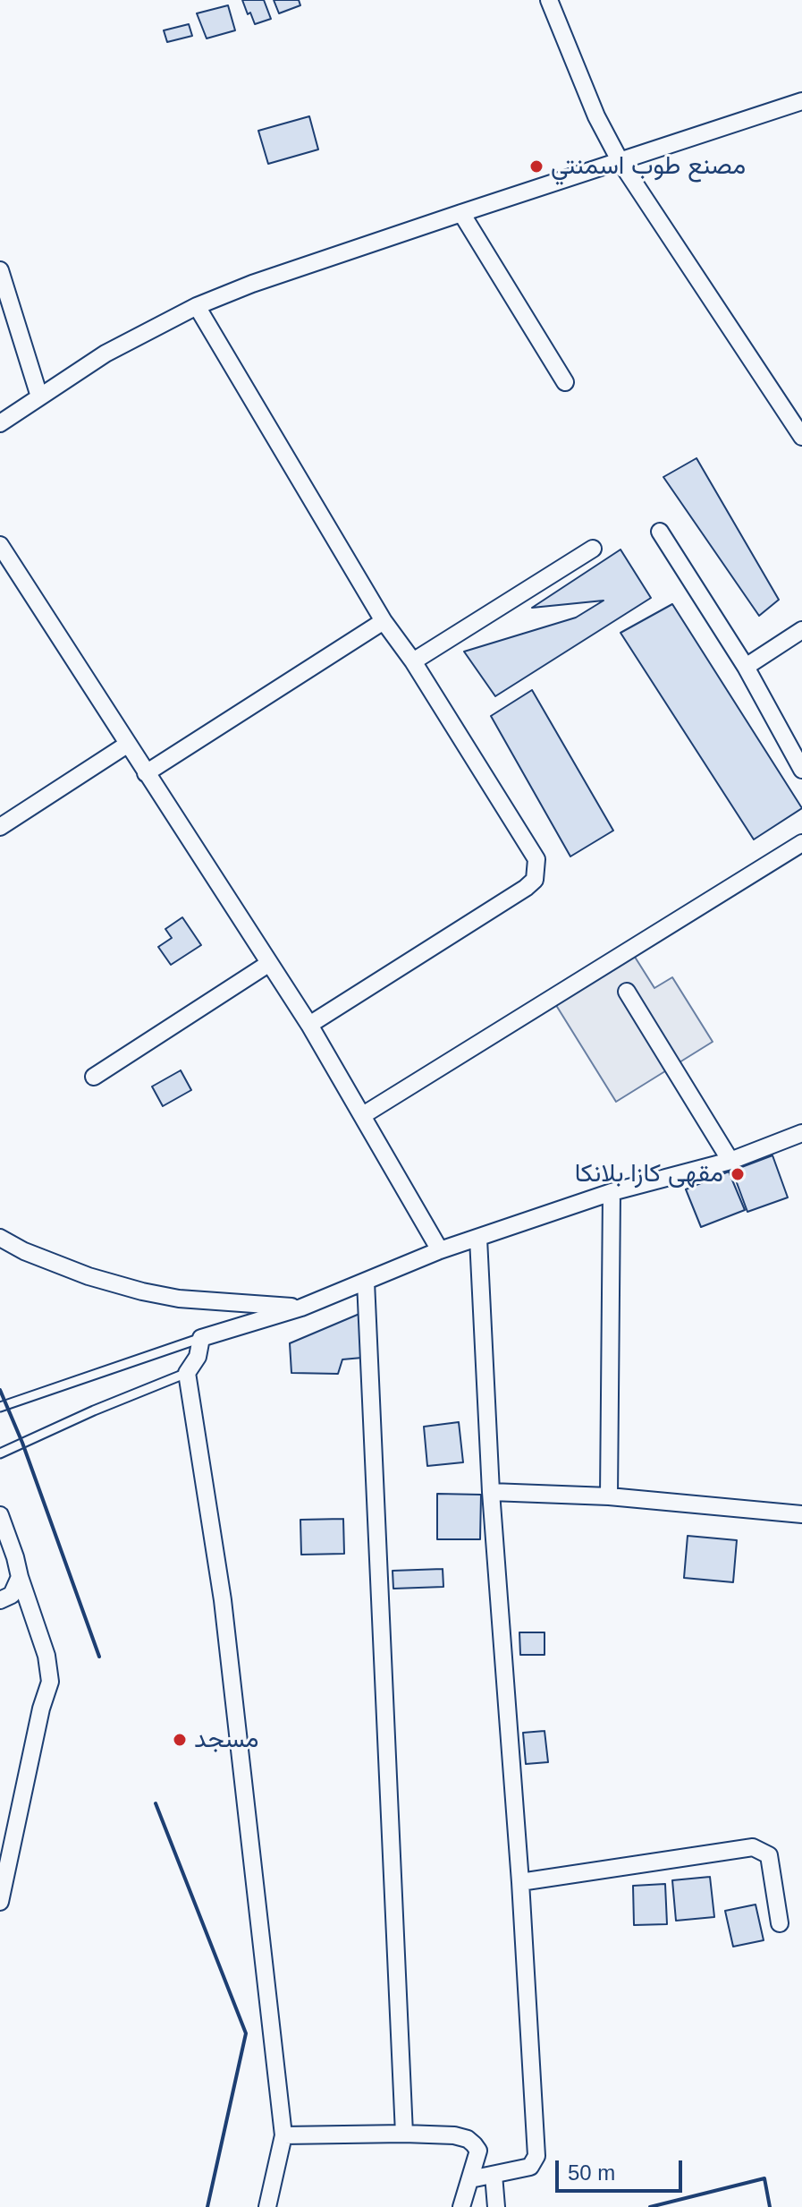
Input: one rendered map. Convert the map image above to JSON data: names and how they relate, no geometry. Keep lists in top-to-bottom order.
{
  "places": ["مصنع طوب اسمنتي", "مقهى كازا بلانكا", "مسجد"],
  "scale_bar": "50 m"
}
